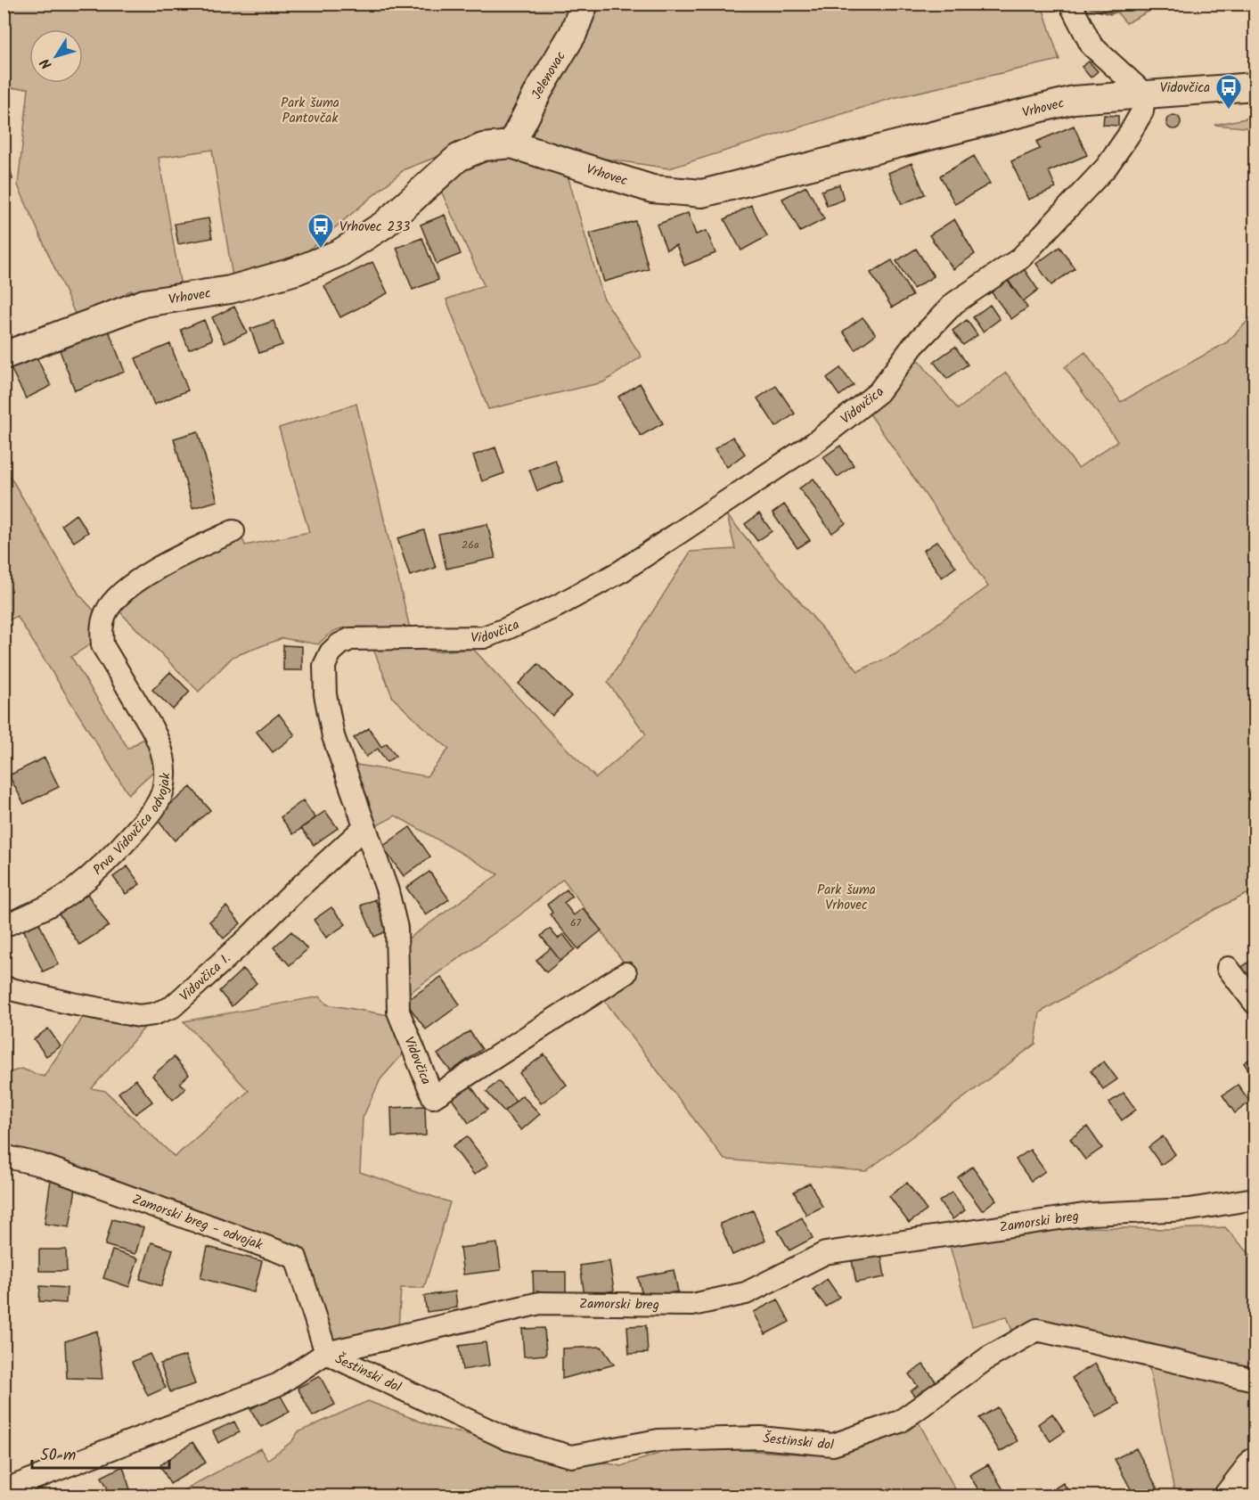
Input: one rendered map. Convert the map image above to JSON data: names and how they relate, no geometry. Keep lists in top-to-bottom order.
{
  "streets": {
    "street": [
      "Jelenovac",
      "Vrhovec",
      "Vidovčica",
      "Prva Vidovčica odvojak",
      "Vidovčica I.",
      "Zamorski breg - odvojak",
      "Zamorski breg",
      "Šestinski dol"
    ]
  },
  "crossings": [
    ["Jelenovac", "Vrhovec"],
    ["Vrhovec", "Vidovčica"],
    ["Vidovčica", "Vidovčica I."],
    ["Zamorski breg - odvojak", "Zamorski breg"],
    ["Zamorski breg - odvojak", "Šestinski dol"],
    ["Zamorski breg", "Šestinski dol"]
  ],
  "parks": ["Park šuma Pantovčak", "Park šuma Vrhovec"],
  "places": {
    "bus stop": ["Vidovčica", "Vrhovec 233"]
  },
  "house_numbers": ["26a", "67"],
  "scale_bar": "50 m",
  "north": "bottom left"
}
